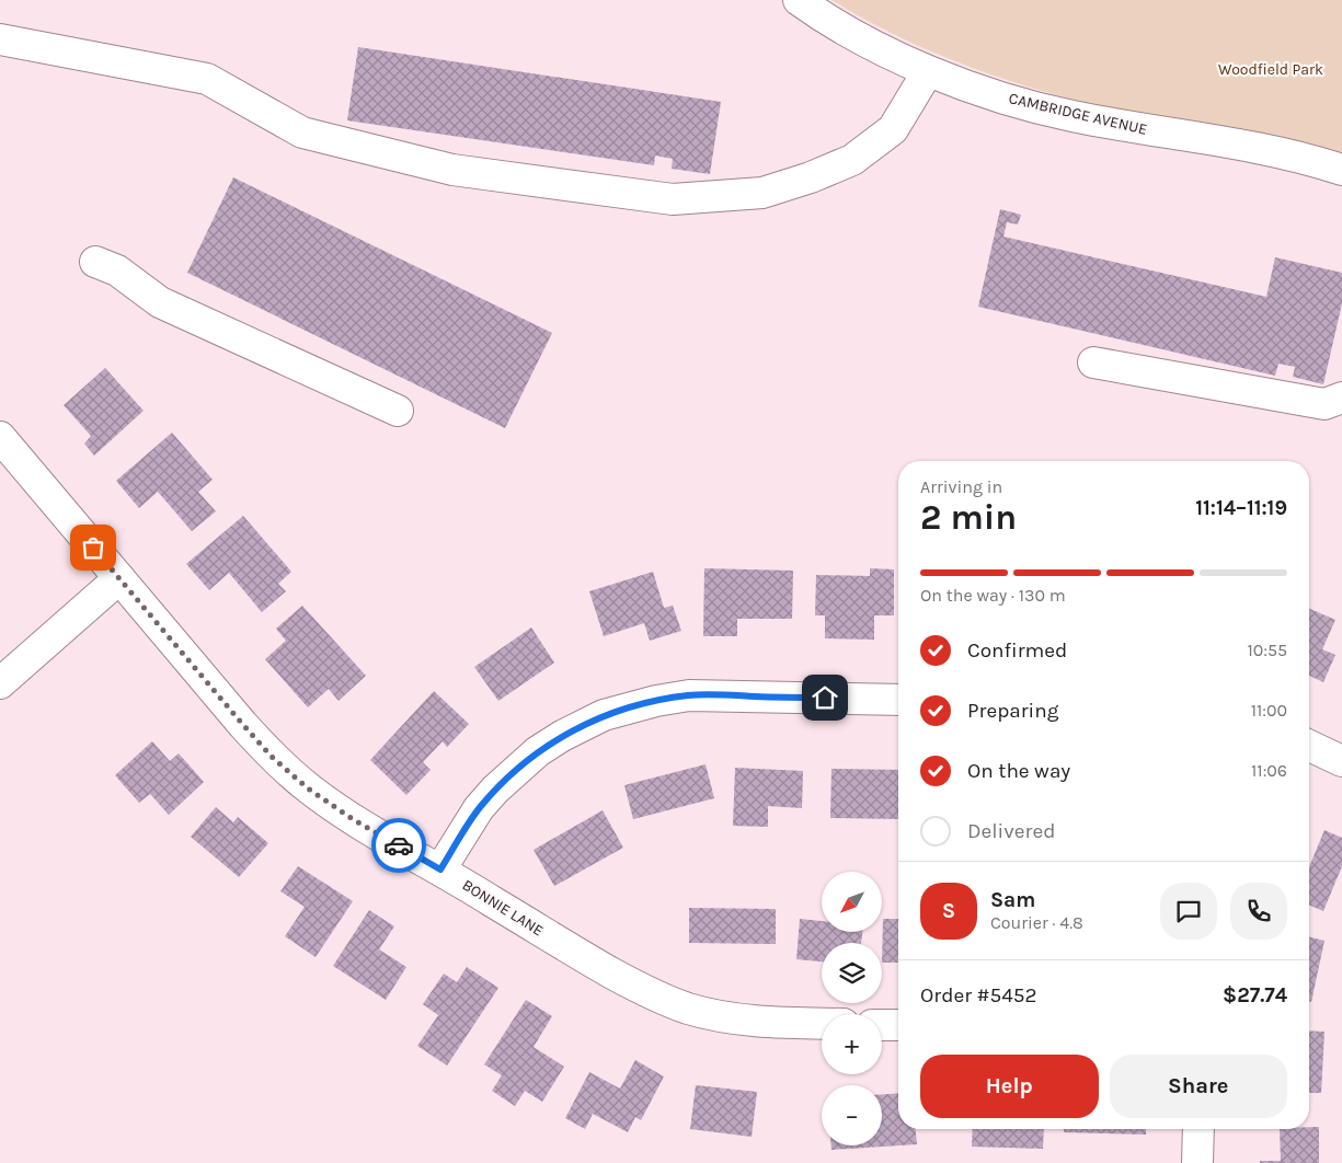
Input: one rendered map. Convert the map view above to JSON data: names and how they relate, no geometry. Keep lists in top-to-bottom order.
{
  "streets": {
    "street": ["CAMBRIDGE AVENUE", "BONNIE LANE"]
  },
  "parks": ["Woodfield Park"],
  "north": "bottom left",
  "page": {
    "heading": ["2 min", "Arriving in", "11:14–11:19"],
    "panel": [
      "Sam",
      "Courier · 4.8",
      "Order #5452",
      "$27.74"
    ],
    "bar": "On the way · 130 m",
    "list": [
      ["Confirmed", "10:55"],
      ["Preparing", "11:00"],
      ["On the way", "11:06"],
      "Delivered"
    ],
    "map_buttons": ["+", "−"],
    "round": "S",
    "buttons": ["Help", "Share"]
  }
}
